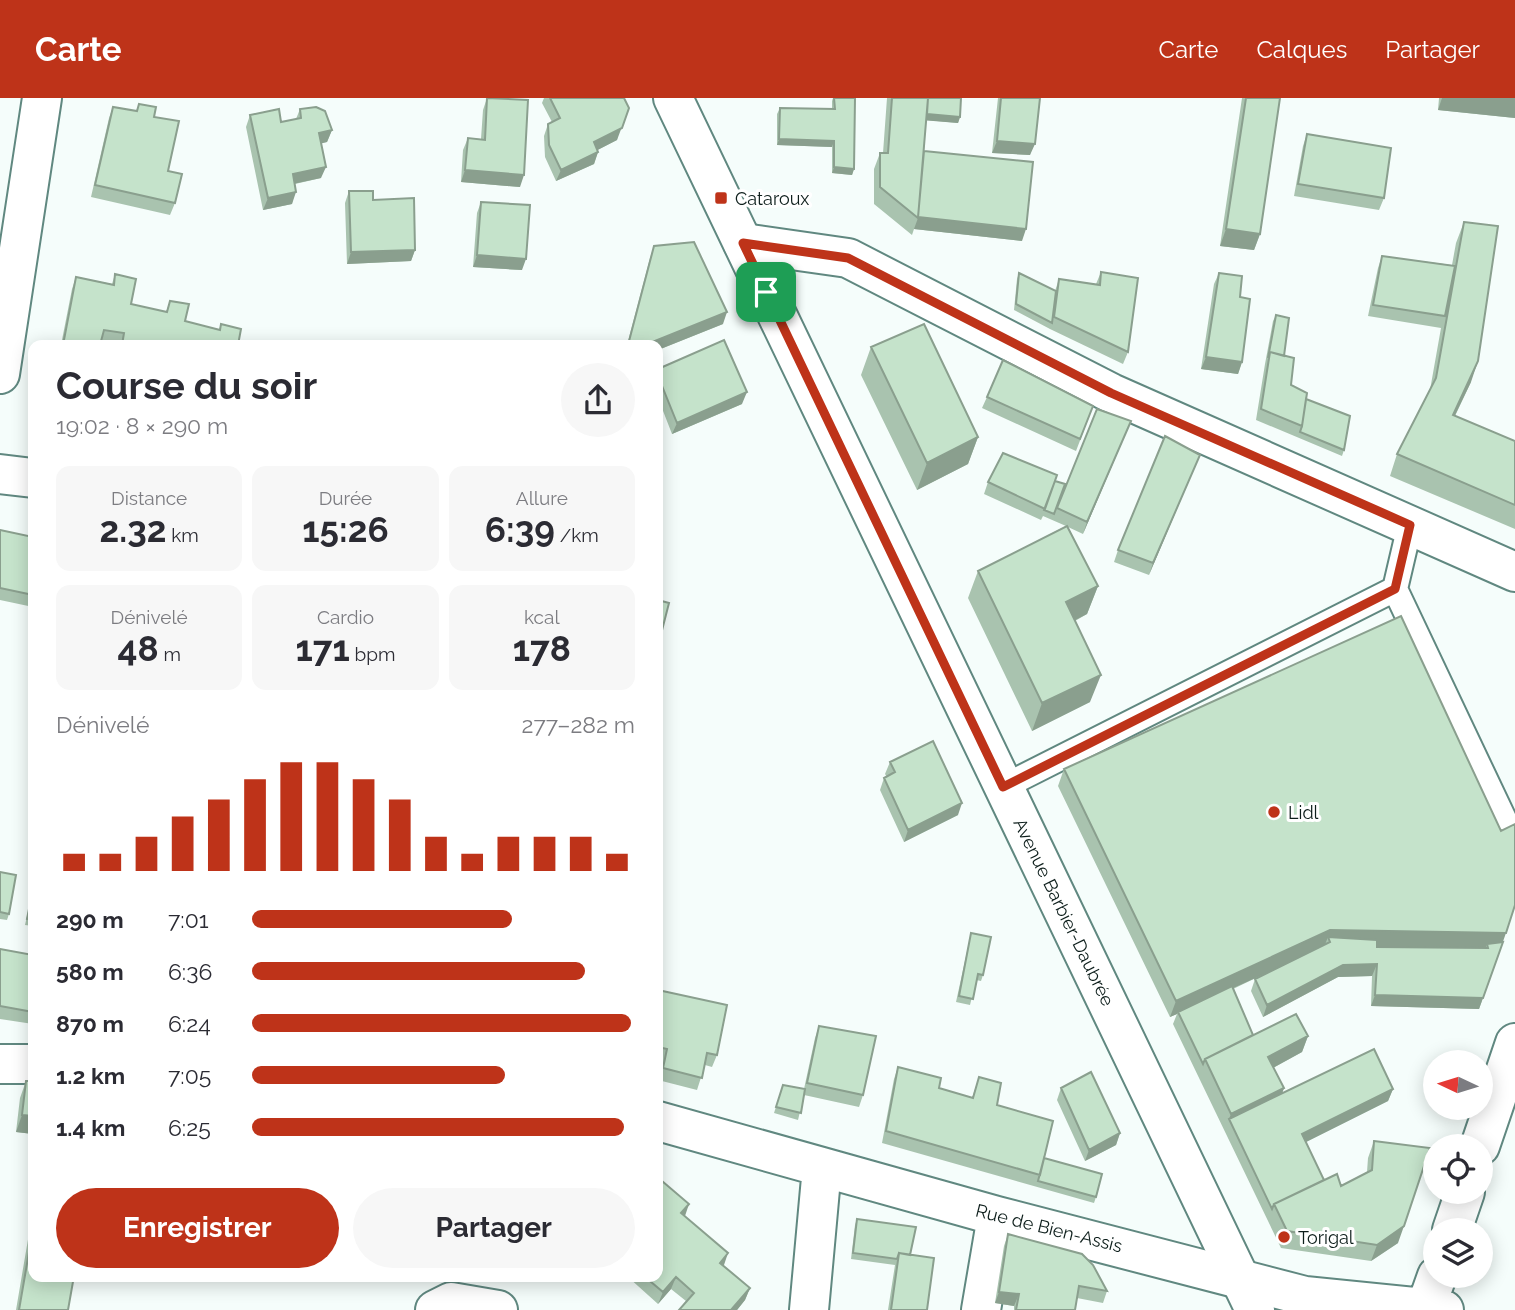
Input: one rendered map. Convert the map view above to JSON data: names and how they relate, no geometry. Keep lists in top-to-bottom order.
{
  "streets": {
    "street": ["Avenue Barbier-Daubrée", "Rue de Bien-Assis"]
  },
  "crossings": [
    ["Avenue Barbier-Daubrée", "Rue de Bien-Assis"]
  ],
  "places": {
    "transit": ["Cataroux"],
    "other": ["Lidl", "Torigal"]
  },
  "north": "left",
  "page": {
    "header": "Carte",
    "nav": ["Carte", "Calques", "Partager"],
    "heading": ["Course du soir", "19:02 · 8 × 290 m"],
    "stats": [
      ["Distance", "2.32 km"],
      ["Durée", "15:26"],
      ["Allure", "6:39 /km"],
      ["Dénivelé", "48 m"],
      ["Cardio", "171 bpm"],
      ["kcal", "178"]
    ],
    "chart": ["Dénivelé", "277–282 m"],
    "list": [
      {
        "name": "290 m",
        "note": "7:01"
      },
      {
        "name": "580 m",
        "note": "6:36"
      },
      {
        "name": "870 m",
        "note": "6:24"
      },
      {
        "name": "1.2 km",
        "note": "7:05"
      },
      {
        "name": "1.4 km",
        "note": "6:25"
      }
    ],
    "buttons": ["Enregistrer", "Partager"]
  }
}
